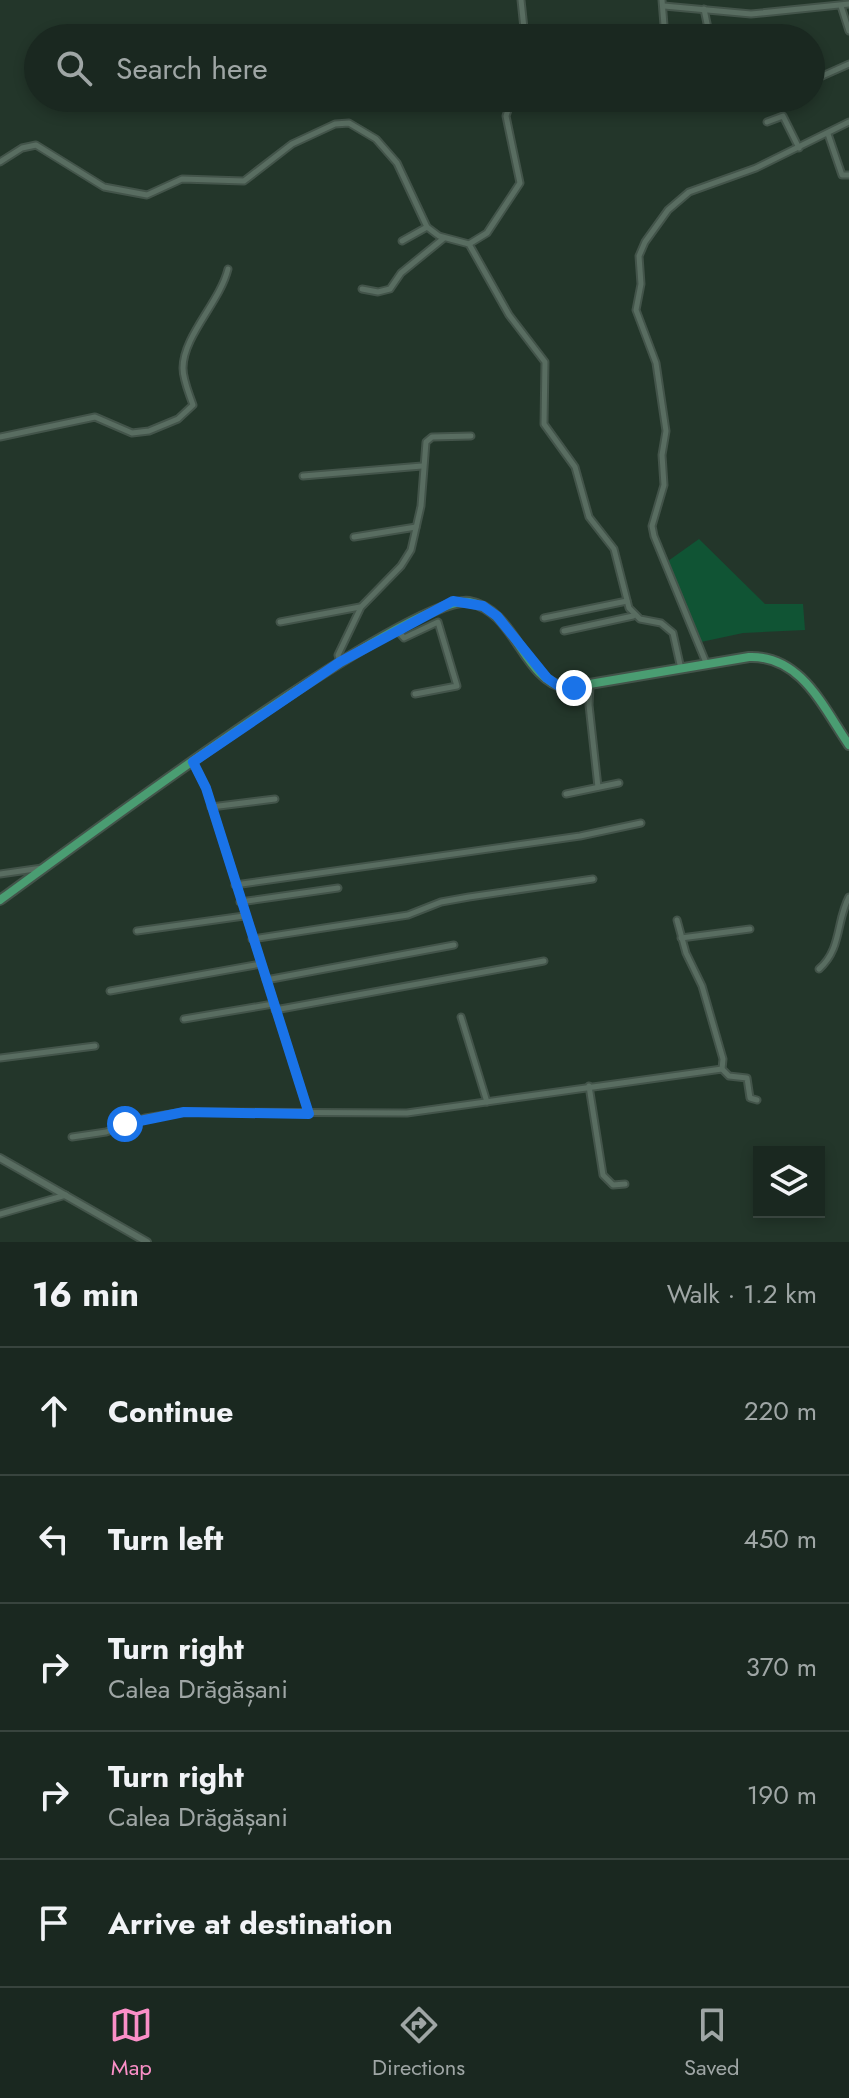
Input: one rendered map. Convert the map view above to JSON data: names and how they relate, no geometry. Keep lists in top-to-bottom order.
{
  "page": {
    "search": "Search here",
    "heading": ["16 min", "Walk · 1.2 km"],
    "list": [
      ["Continue", "220 m"],
      ["Turn left", "450 m"],
      ["Turn right", "Calea Drăgășani", "370 m"],
      ["Turn right", "Calea Drăgășani", "190 m"],
      "Arrive at destination"
    ],
    "nav": ["Map", "Directions", "Saved"]
  }
}
